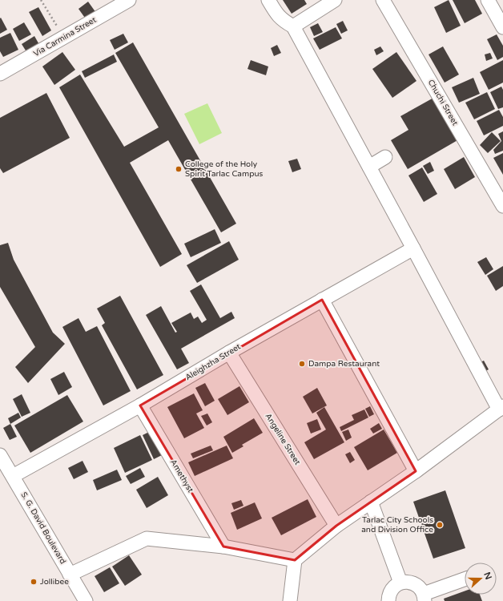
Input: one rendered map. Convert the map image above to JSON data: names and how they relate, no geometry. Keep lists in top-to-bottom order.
{
  "streets": {
    "street": [
      "Via Carmina Street",
      "Chuchi Street",
      "Aleighzha Street",
      "Angeline Street",
      "Amethyst",
      "S. G. David Boulevard"
    ]
  },
  "crossings": [
    ["Aleighzha Street", "Angeline Street"],
    ["Aleighzha Street", "Amethyst"],
    ["Aleighzha Street", "S. G. David Boulevard"]
  ],
  "places": [
    "College of the Holy Spirit Tarlac Campus",
    "Dampa Restaurant",
    "Tarlac City Schools and Division Office",
    "Jollibee"
  ],
  "north": "right"
}
